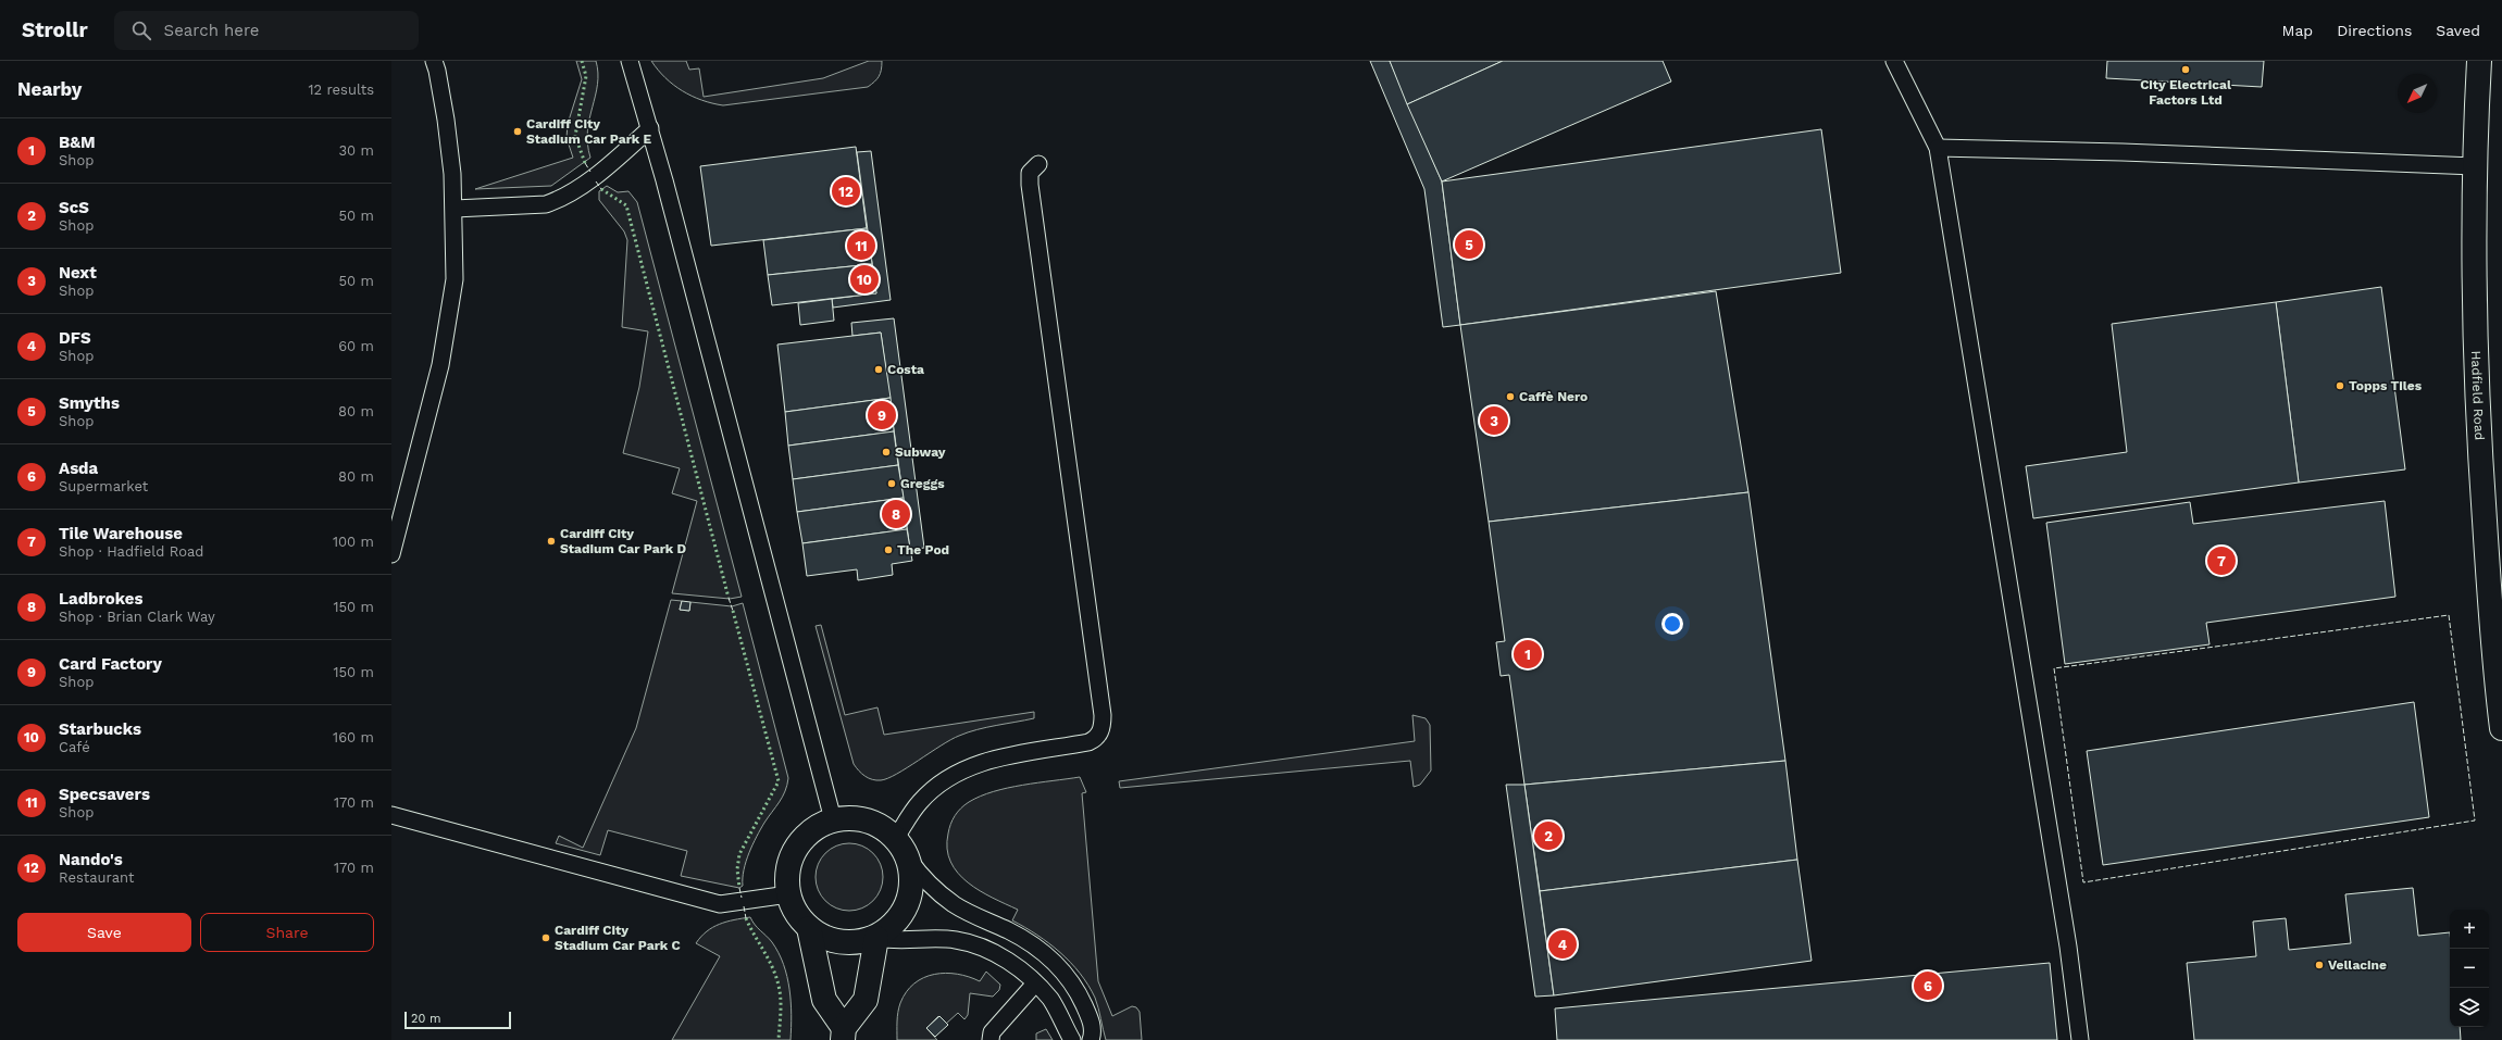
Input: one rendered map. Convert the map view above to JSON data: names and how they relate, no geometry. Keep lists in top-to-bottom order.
{
  "streets": {
    "street": ["Hadfield Road"]
  },
  "places": [
    "City Electrical Factors Ltd",
    "Cardiff City Stadium Car Park E",
    "Costa",
    "Topps Tiles",
    "Caffè Nero",
    "Subway",
    "Greggs",
    "Cardiff City Stadium Car Park D",
    "The Pod",
    "Cardiff City Stadium Car Park C",
    "Vellacine"
  ],
  "scale_bar": "20 m",
  "north": "bottom left",
  "page": {
    "header": "Strollr",
    "search": "Search here",
    "nav": ["Map", "Directions", "Saved"],
    "heading": ["Nearby", "12 results"],
    "list": [
      {
        "mark": "1",
        "name": "B&M",
        "note": "Shop",
        "value": "30 m"
      },
      {
        "mark": "2",
        "name": "ScS",
        "note": "Shop",
        "value": "50 m"
      },
      {
        "mark": "3",
        "name": "Next",
        "note": "Shop",
        "value": "50 m"
      },
      {
        "mark": "4",
        "name": "DFS",
        "note": "Shop",
        "value": "60 m"
      },
      {
        "mark": "5",
        "name": "Smyths",
        "note": "Shop",
        "value": "80 m"
      },
      {
        "mark": "6",
        "name": "Asda",
        "note": "Supermarket",
        "value": "80 m"
      },
      {
        "mark": "7",
        "name": "Tile Warehouse",
        "note": "Shop · Hadfield Road",
        "value": "100 m"
      },
      {
        "mark": "8",
        "name": "Ladbrokes",
        "note": "Shop · Brian Clark Way",
        "value": "150 m"
      },
      {
        "mark": "9",
        "name": "Card Factory",
        "note": "Shop",
        "value": "150 m"
      },
      {
        "mark": "10",
        "name": "Starbucks",
        "note": "Café",
        "value": "160 m"
      },
      {
        "mark": "11",
        "name": "Specsavers",
        "note": "Shop",
        "value": "170 m"
      },
      {
        "mark": "12",
        "name": "Nando's",
        "note": "Restaurant",
        "value": "170 m"
      }
    ],
    "pins": [
      "12",
      "5",
      "11",
      "10",
      "9",
      "3",
      "8",
      "7",
      "1",
      "2",
      "4",
      "6"
    ],
    "buttons": ["Save", "Share"],
    "map_buttons": ["+", "−"],
    "scale": "20 m"
  }
}
